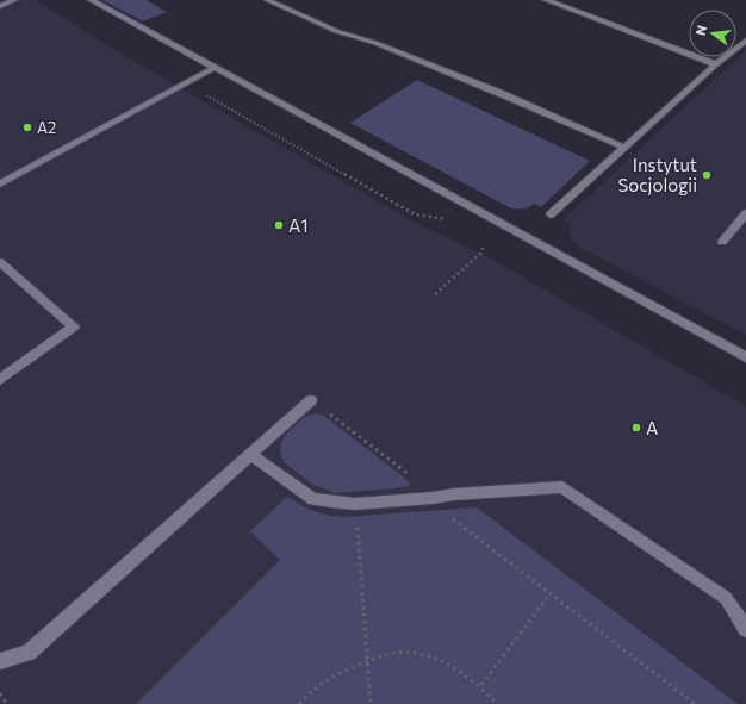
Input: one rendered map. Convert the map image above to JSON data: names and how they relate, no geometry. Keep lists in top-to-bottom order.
{
  "places": [
    "A2",
    "Instytut Socjologii",
    "A1",
    "A"
  ],
  "north": "left"
}
